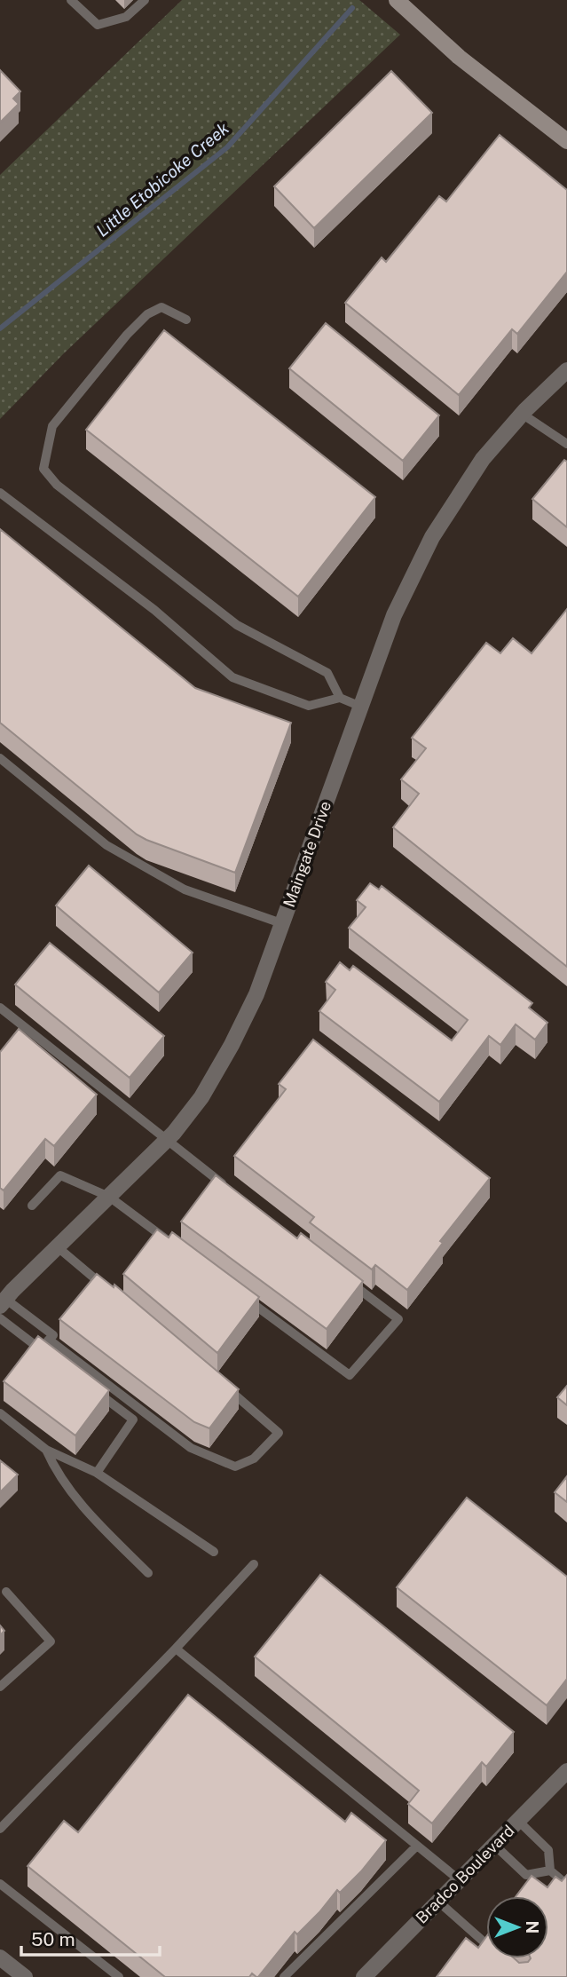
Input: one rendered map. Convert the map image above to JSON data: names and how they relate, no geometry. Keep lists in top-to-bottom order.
{
  "streets": {
    "street": ["Maingate Drive", "Bradco Boulevard"]
  },
  "water": ["Little Etobicoke Creek"],
  "scale_bar": "50 m",
  "north": "right"
}
